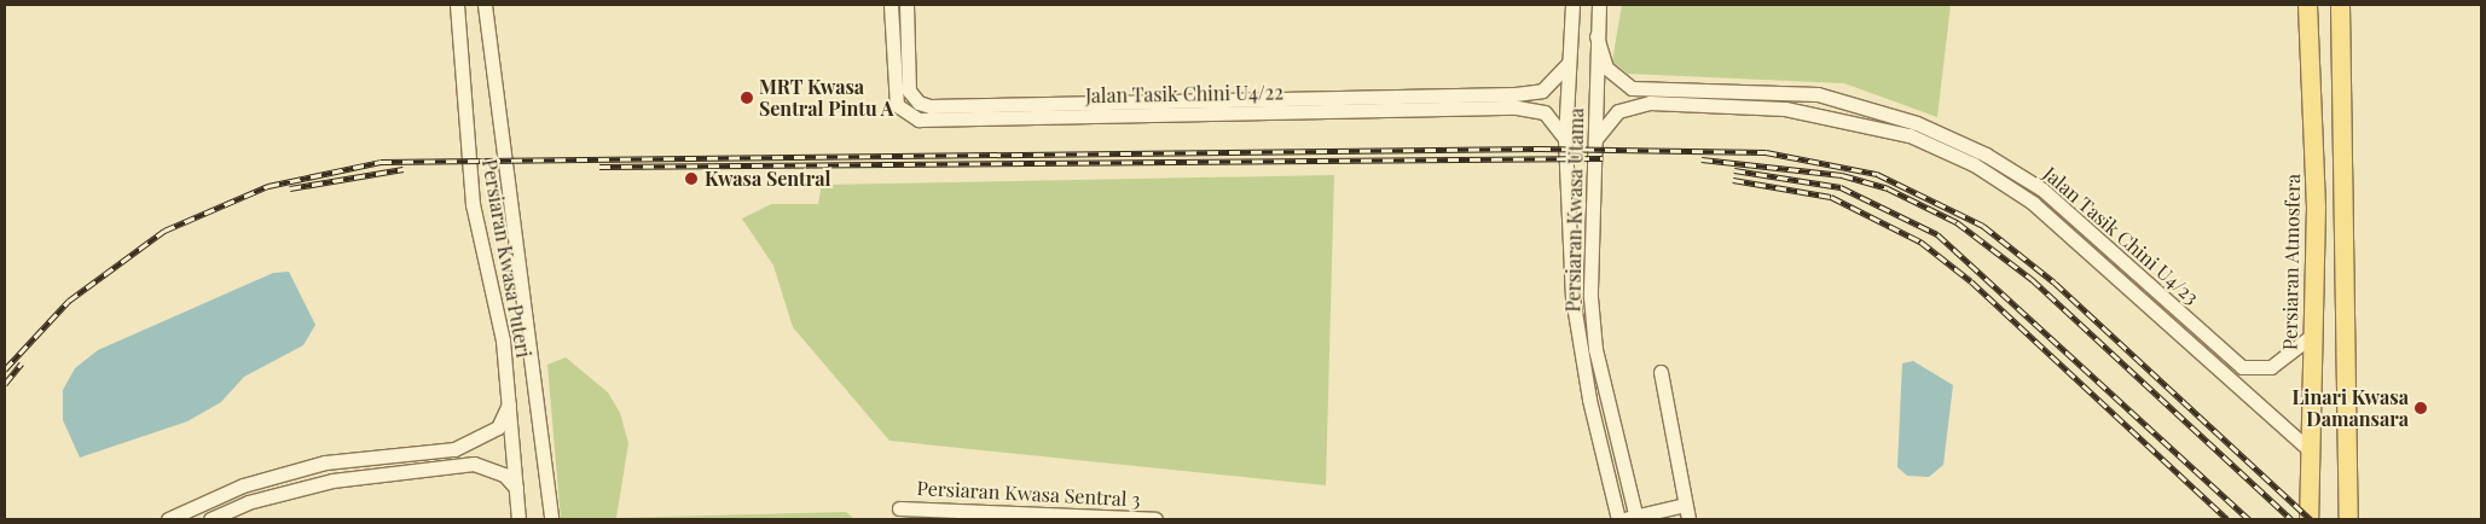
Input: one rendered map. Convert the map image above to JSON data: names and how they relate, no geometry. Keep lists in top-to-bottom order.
{
  "streets": {
    "main road": ["Persiaran Atmosfera"],
    "street": [
      "Jalan Tasik Chini U4/22",
      "Persiaran Kwasa Utama",
      "Jalan Tasik Chini U4/23",
      "Persiaran Kwasa Puteri",
      "Persiaran Kwasa Sentral 3"
    ]
  },
  "crossings": [
    ["Jalan Tasik Chini U4/22", "Persiaran Kwasa Utama"],
    ["Persiaran Kwasa Utama", "Jalan Tasik Chini U4/23"],
    ["Jalan Tasik Chini U4/23", "Persiaran Atmosfera"]
  ],
  "places": ["MRT Kwasa Sentral Pintu A", "Kwasa Sentral", "Linari Kwasa Damansara"]
}
